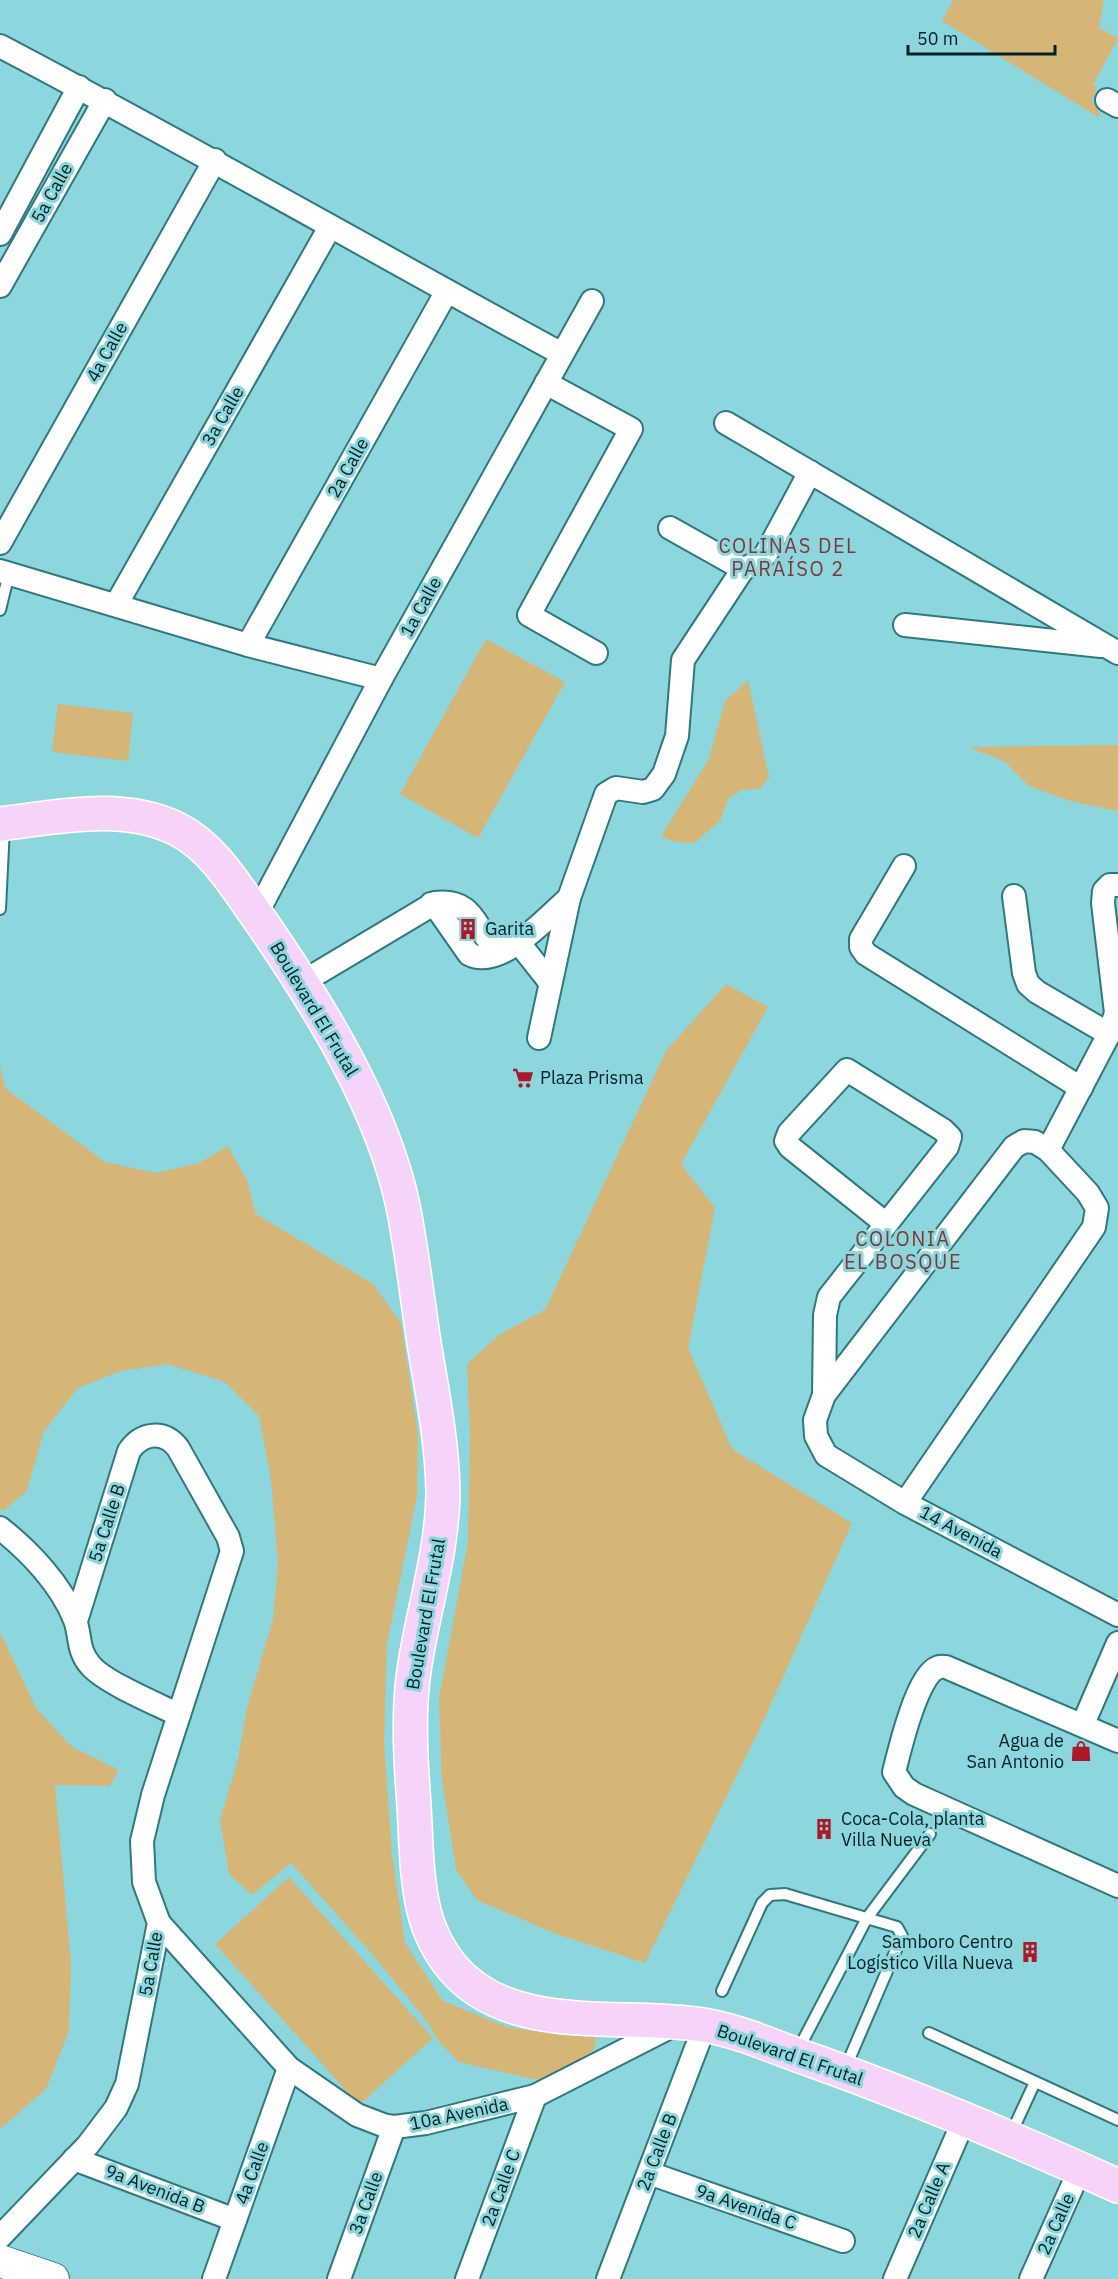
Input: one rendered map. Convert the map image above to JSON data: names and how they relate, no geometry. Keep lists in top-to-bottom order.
{
  "streets": {
    "main road": ["Boulevard El Frutal"],
    "street": [
      "5a Calle",
      "4a Calle",
      "3a Calle",
      "2a Calle",
      "1a Calle",
      "5a Calle B",
      "14 Avenida",
      "10a Avenida",
      "2a Calle B",
      "2a Calle C",
      "9a Avenida B",
      "2a Calle A",
      "9a Avenida C"
    ]
  },
  "crossings": [
    ["5a Calle", "5a Calle B"],
    ["5a Calle", "10a Avenida"],
    ["5a Calle", "9a Avenida B"],
    ["4a Calle", "10a Avenida"],
    ["4a Calle", "9a Avenida B"],
    ["3a Calle", "10a Avenida"],
    ["2a Calle", "Boulevard El Frutal"],
    ["1a Calle", "Boulevard El Frutal"],
    ["Boulevard El Frutal", "10a Avenida"],
    ["Boulevard El Frutal", "2a Calle B"],
    ["Boulevard El Frutal", "2a Calle A"],
    ["10a Avenida", "2a Calle B"],
    ["10a Avenida", "2a Calle C"],
    ["2a Calle B", "9a Avenida C"]
  ],
  "districts": ["COLINAS DEL PARAÍSO 2", "COLONIA EL BOSQUE"],
  "places": {
    "building": ["Garita", "Coca-Cola, planta Villa Nueva", "Samboro Centro Logístico Villa Nueva"],
    "supermarket": ["Plaza Prisma"],
    "shop": ["Agua de San Antonio"]
  },
  "scale_bar": "50 m"
}
